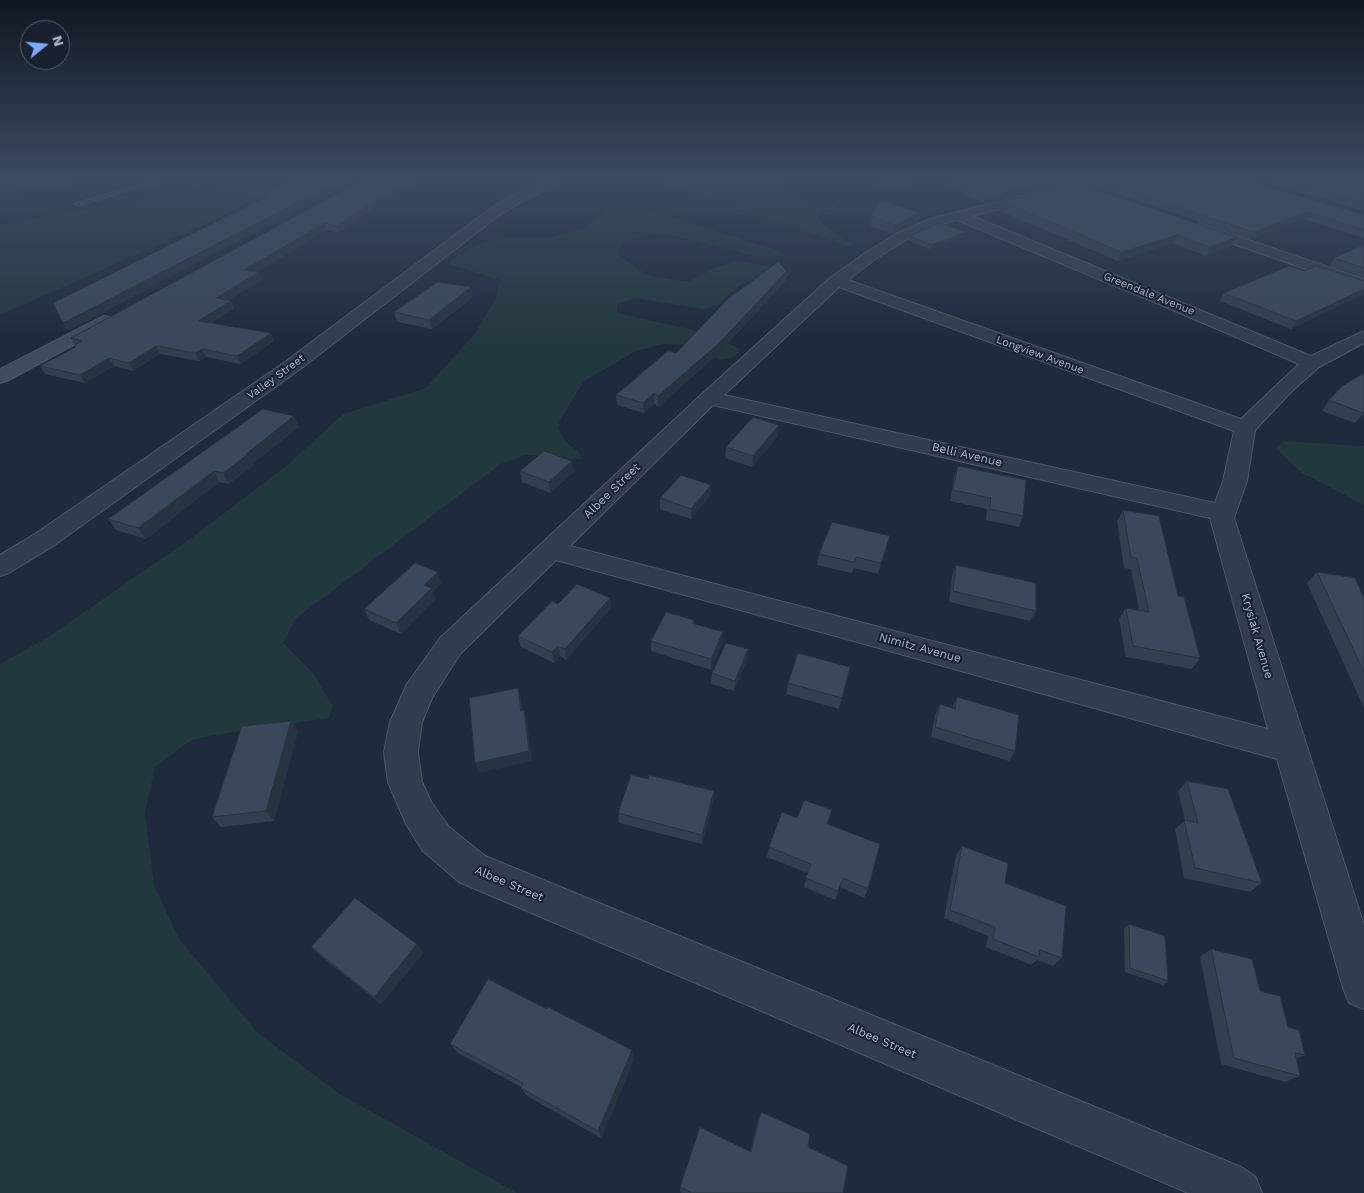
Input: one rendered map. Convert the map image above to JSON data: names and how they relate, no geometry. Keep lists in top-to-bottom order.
{
  "streets": {
    "street": [
      "Greendale Avenue",
      "Longview Avenue",
      "Valley Street",
      "Belli Avenue",
      "Albee Street",
      "Krysiak Avenue",
      "Nimitz Avenue"
    ]
  },
  "crossings": [
    ["Longview Avenue", "Albee Street"],
    ["Longview Avenue", "Krysiak Avenue"],
    ["Belli Avenue", "Albee Street"],
    ["Belli Avenue", "Krysiak Avenue"],
    ["Albee Street", "Nimitz Avenue"],
    ["Krysiak Avenue", "Nimitz Avenue"]
  ],
  "north": "right"
}
